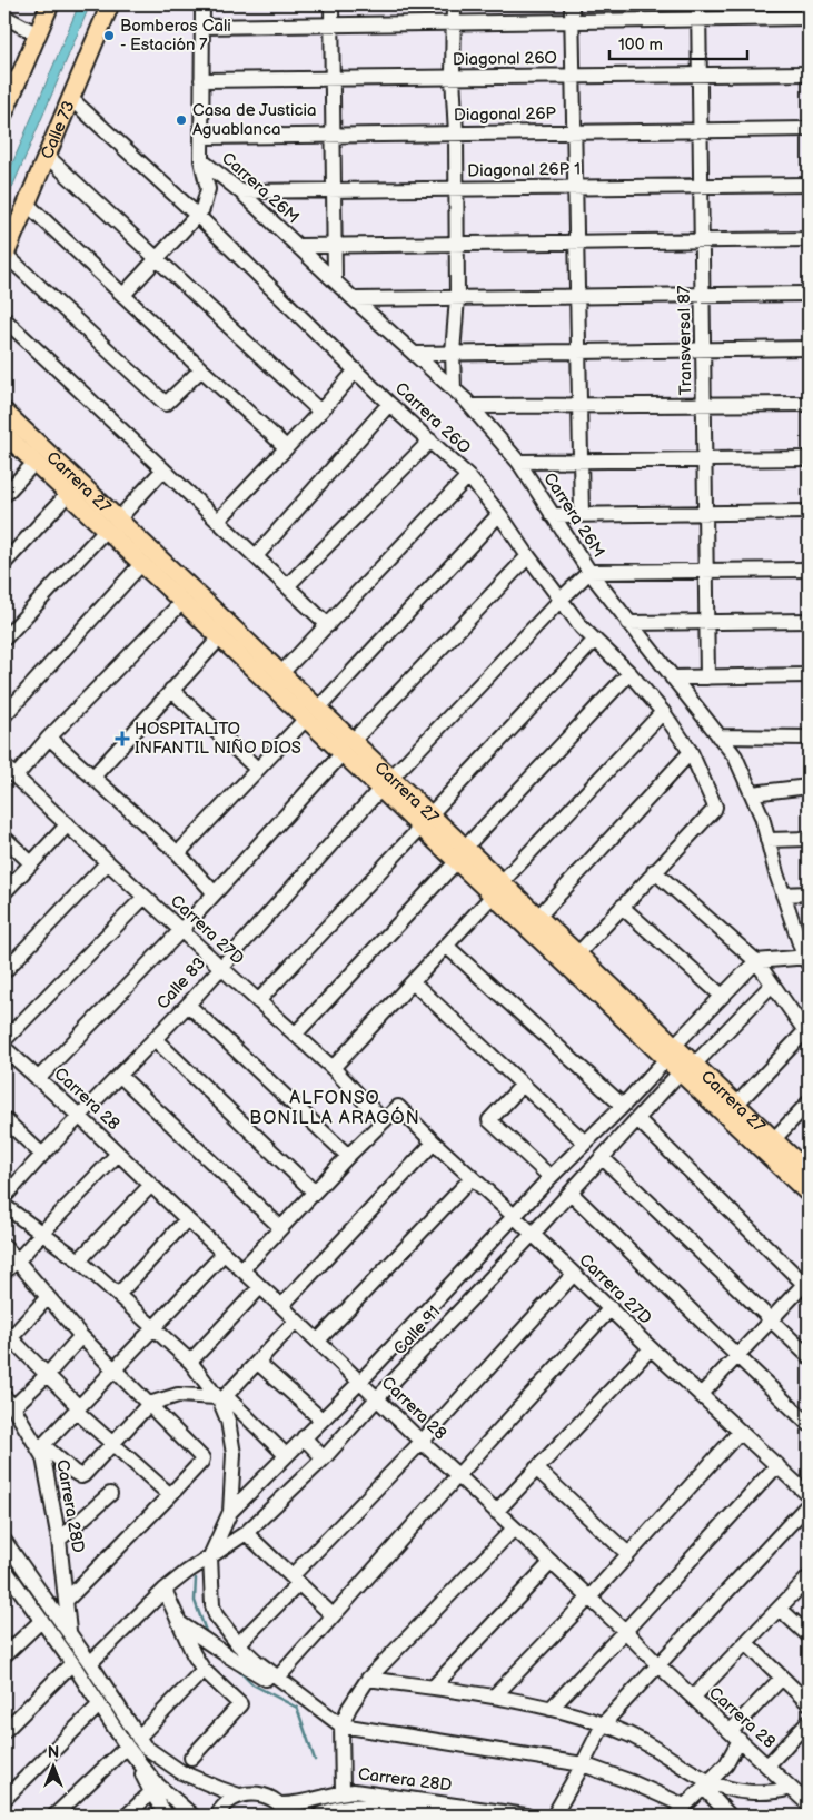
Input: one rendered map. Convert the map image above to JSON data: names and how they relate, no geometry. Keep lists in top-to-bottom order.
{
  "streets": {
    "main road": ["Calle 73", "Carrera 27"],
    "street": [
      "Diagonal 26O",
      "Diagonal 26P",
      "Diagonal 26P 1",
      "Carrera 26M",
      "Transversal 87",
      "Carrera 26O",
      "Carrera 27D",
      "Calle 83",
      "Carrera 28",
      "Calle 91",
      "Carrera 28D"
    ]
  },
  "crossings": [
    ["Diagonal 26O", "Transversal 87"],
    ["Diagonal 26P", "Transversal 87"],
    ["Calle 73", "Carrera 26O"],
    ["Diagonal 26P 1", "Carrera 26M"],
    ["Diagonal 26P 1", "Transversal 87"],
    ["Carrera 26M", "Calle 83"],
    ["Carrera 26O", "Calle 83"],
    ["Carrera 27", "Calle 83"],
    ["Carrera 27", "Calle 91"],
    ["Carrera 27D", "Calle 83"],
    ["Carrera 27D", "Calle 91"],
    ["Calle 83", "Carrera 28"],
    ["Carrera 28", "Calle 91"]
  ],
  "districts": ["ALFONSO BONILLA ARAGÓN"],
  "places": {
    "other": ["Bomberos Cali - Estación 7", "Casa de Justicia Aguablanca"],
    "health": ["HOSPITALITO INFANTIL NIÑO DIOS"]
  },
  "scale_bar": "100 m",
  "north": "top"
}
